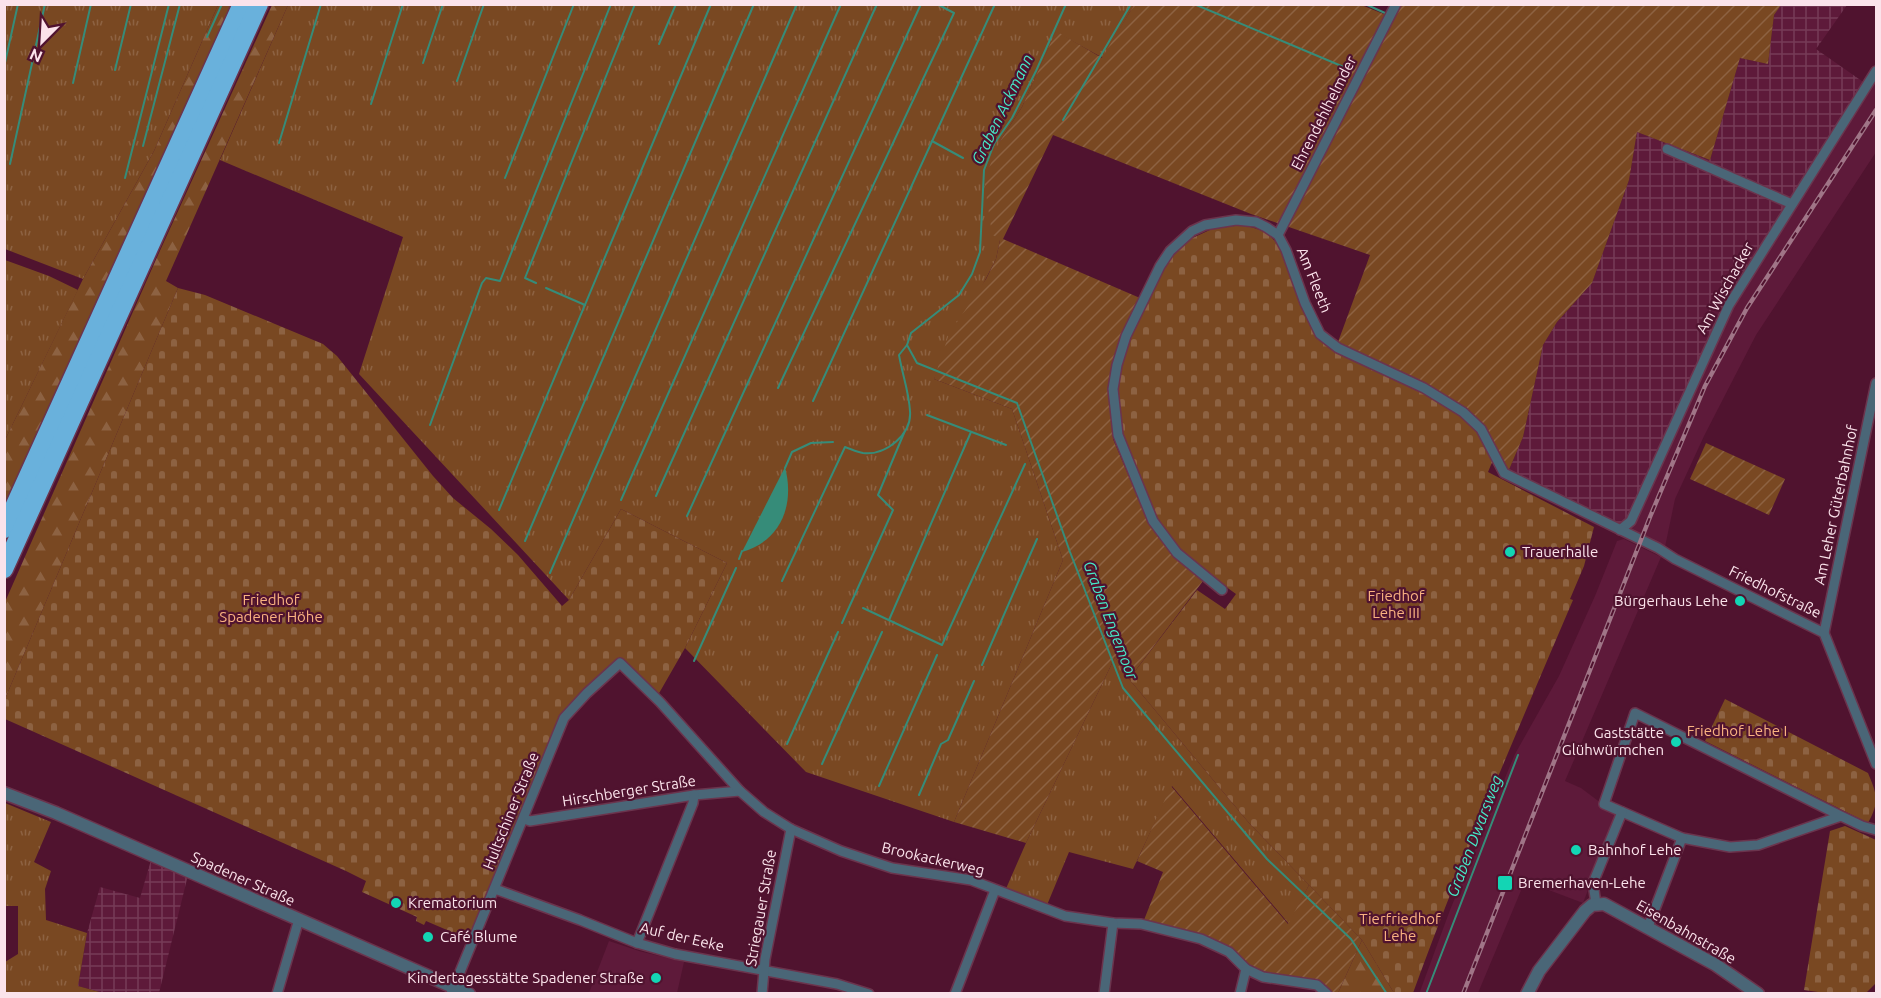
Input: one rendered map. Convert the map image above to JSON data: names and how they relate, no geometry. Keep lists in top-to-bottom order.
{
  "streets": {
    "street": [
      "Ehrendehlhelmder",
      "Am Fleeth",
      "Am Wischacker",
      "Am Leher Güterbahnhof",
      "Friedhofstraße",
      "Hirschberger Straße",
      "Hultschiner Straße",
      "Brookackerweg",
      "Spadener Straße",
      "Striegauer Straße",
      "Eisenbahnstraße",
      "Auf der Eeke"
    ]
  },
  "crossings": [
    ["Ehrendehlhelmder", "Am Fleeth"],
    ["Am Fleeth", "Am Wischacker"],
    ["Am Fleeth", "Friedhofstraße"],
    ["Am Wischacker", "Friedhofstraße"],
    ["Am Leher Güterbahnhof", "Friedhofstraße"],
    ["Hirschberger Straße", "Hultschiner Straße"],
    ["Hirschberger Straße", "Brookackerweg"],
    ["Hultschiner Straße", "Brookackerweg"],
    ["Hultschiner Straße", "Spadener Straße"],
    ["Hultschiner Straße", "Auf der Eeke"],
    ["Brookackerweg", "Striegauer Straße"],
    ["Striegauer Straße", "Auf der Eeke"]
  ],
  "water": ["Graben Ackmann", "Graben Engemoor", "Graben Dwarsweg"],
  "parks": [
    "Friedhof Lehe III",
    "Friedhof Spadener Höhe",
    "Friedhof Lehe I",
    "Tierfriedhof Lehe"
  ],
  "places": {
    "other": [
      "Trauerhalle",
      "Bürgerhaus Lehe",
      "Gaststätte Glühwürmchen",
      "Bahnhof Lehe",
      "Krematorium",
      "Café Blume",
      "Kindertagesstätte Spadener Straße"
    ],
    "transit": ["Bremerhaven-Lehe"]
  },
  "north": "bottom left"
}
